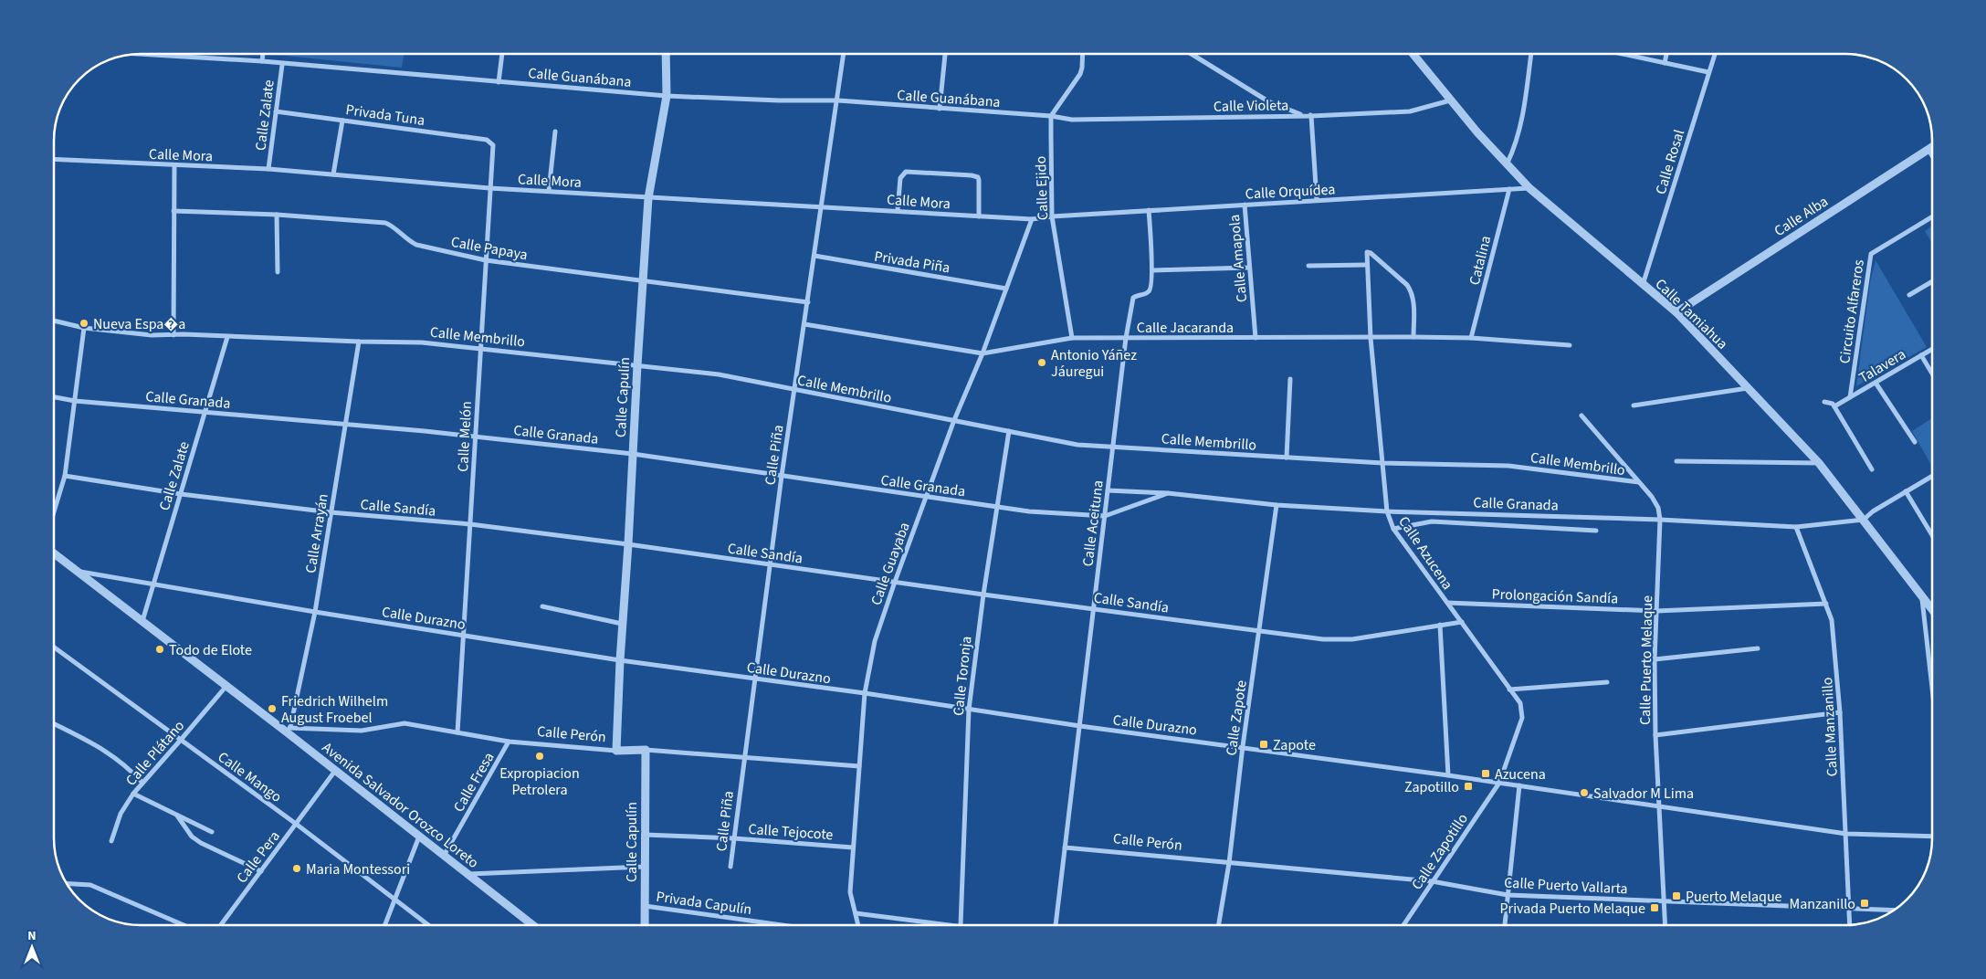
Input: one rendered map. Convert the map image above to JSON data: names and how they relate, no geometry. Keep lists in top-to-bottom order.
{
  "streets": {
    "street": [
      "Calle Guanábana",
      "Calle Violeta",
      "Privada Tuna",
      "Calle Zalate",
      "Calle Mora",
      "Calle Rosal",
      "Calle Ejido",
      "Calle Orquídea",
      "Calle Alba",
      "Calle Papaya",
      "Calle Amapola",
      "Catalina",
      "Privada Piña",
      "Circuito Alfareros",
      "Calle Tamiahua",
      "Calle Jacaranda",
      "Calle Membrillo",
      "Talavera",
      "Calle Capulín",
      "Calle Granada",
      "Calle Melón",
      "Calle Piña",
      "Calle Sandía",
      "Calle Aceituna",
      "Calle Arrayán",
      "Calle Azucena",
      "Calle Guayaba",
      "Prolongación Sandía",
      "Calle Durazno",
      "Calle Puerto Melaque",
      "Calle Toronja",
      "Calle Zapote",
      "Calle Manzanillo",
      "Calle Perón",
      "Calle Plátano",
      "Calle Mango",
      "Calle Fresa",
      "Avenida Salvador Orozco Loreto",
      "Calle Tejocote",
      "Calle Zapotillo",
      "Calle Pera",
      "Calle Puerto Vallarta",
      "Privada Capulín"
    ]
  },
  "crossings": [
    ["Calle Guanábana", "Calle Violeta"],
    ["Calle Guanábana", "Calle Zalate"],
    ["Calle Guanábana", "Calle Ejido"],
    ["Calle Guanábana", "Calle Capulín"],
    ["Calle Guanábana", "Calle Piña"],
    ["Calle Violeta", "Calle Ejido"],
    ["Calle Violeta", "Calle Tamiahua"],
    ["Privada Tuna", "Calle Zalate"],
    ["Privada Tuna", "Calle Melón"],
    ["Calle Zalate", "Calle Mora"],
    ["Calle Zalate", "Calle Membrillo"],
    ["Calle Zalate", "Calle Granada"],
    ["Calle Zalate", "Calle Sandía"],
    ["Calle Zalate", "Calle Durazno"],
    ["Calle Zalate", "Avenida Salvador Orozco Loreto"],
    ["Calle Mora", "Calle Ejido"],
    ["Calle Mora", "Calle Orquídea"],
    ["Calle Mora", "Calle Capulín"],
    ["Calle Mora", "Calle Melón"],
    ["Calle Mora", "Calle Piña"],
    ["Calle Mora", "Calle Guayaba"],
    ["Calle Rosal", "Calle Tamiahua"],
    ["Calle Ejido", "Calle Orquídea"],
    ["Calle Ejido", "Calle Jacaranda"],
    ["Calle Orquídea", "Calle Amapola"],
    ["Calle Orquídea", "Catalina"],
    ["Calle Orquídea", "Calle Tamiahua"],
    ["Calle Orquídea", "Calle Aceituna"],
    ["Calle Alba", "Calle Tamiahua"],
    ["Calle Papaya", "Calle Capulín"],
    ["Calle Papaya", "Calle Melón"],
    ["Calle Papaya", "Calle Piña"],
    ["Calle Amapola", "Calle Jacaranda"],
    ["Catalina", "Calle Jacaranda"],
    ["Privada Piña", "Calle Piña"],
    ["Privada Piña", "Calle Guayaba"],
    ["Circuito Alfareros", "Talavera"],
    ["Calle Tamiahua", "Calle Granada"],
    ["Calle Jacaranda", "Calle Piña"],
    ["Calle Jacaranda", "Calle Aceituna"],
    ["Calle Jacaranda", "Calle Azucena"],
    ["Calle Jacaranda", "Calle Guayaba"],
    ["Calle Membrillo", "Calle Capulín"],
    ["Calle Membrillo", "Calle Melón"],
    ["Calle Membrillo", "Calle Piña"],
    ["Calle Membrillo", "Calle Aceituna"],
    ["Calle Membrillo", "Calle Arrayán"],
    ["Calle Membrillo", "Calle Azucena"],
    ["Calle Membrillo", "Calle Guayaba"],
    ["Calle Membrillo", "Calle Puerto Melaque"],
    ["Calle Membrillo", "Calle Toronja"],
    ["Calle Capulín", "Calle Granada"],
    ["Calle Capulín", "Calle Sandía"],
    ["Calle Capulín", "Calle Durazno"],
    ["Calle Capulín", "Calle Perón"],
    ["Calle Capulín", "Calle Tejocote"],
    ["Calle Capulín", "Privada Capulín"],
    ["Calle Granada", "Calle Melón"],
    ["Calle Granada", "Calle Piña"],
    ["Calle Granada", "Calle Aceituna"],
    ["Calle Granada", "Calle Arrayán"],
    ["Calle Granada", "Calle Azucena"],
    ["Calle Granada", "Calle Guayaba"],
    ["Calle Granada", "Calle Puerto Melaque"],
    ["Calle Granada", "Calle Toronja"],
    ["Calle Granada", "Calle Zapote"],
    ["Calle Granada", "Calle Manzanillo"],
    ["Calle Melón", "Calle Sandía"],
    ["Calle Melón", "Calle Durazno"],
    ["Calle Melón", "Calle Perón"],
    ["Calle Piña", "Calle Sandía"],
    ["Calle Piña", "Calle Durazno"],
    ["Calle Piña", "Calle Perón"],
    ["Calle Piña", "Calle Tejocote"],
    ["Calle Sandía", "Calle Aceituna"],
    ["Calle Sandía", "Calle Arrayán"],
    ["Calle Sandía", "Calle Azucena"],
    ["Calle Sandía", "Calle Guayaba"],
    ["Calle Sandía", "Calle Toronja"],
    ["Calle Sandía", "Calle Zapote"],
    ["Calle Aceituna", "Calle Durazno"],
    ["Calle Aceituna", "Calle Perón"],
    ["Calle Arrayán", "Calle Durazno"],
    ["Calle Arrayán", "Calle Perón"],
    ["Calle Arrayán", "Avenida Salvador Orozco Loreto"],
    ["Calle Azucena", "Prolongación Sandía"],
    ["Calle Azucena", "Calle Durazno"],
    ["Calle Azucena", "Calle Zapotillo"],
    ["Calle Guayaba", "Calle Durazno"],
    ["Calle Guayaba", "Calle Perón"],
    ["Calle Guayaba", "Calle Tejocote"],
    ["Prolongación Sandía", "Calle Puerto Melaque"],
    ["Prolongación Sandía", "Calle Manzanillo"],
    ["Calle Durazno", "Calle Puerto Melaque"],
    ["Calle Durazno", "Calle Toronja"],
    ["Calle Durazno", "Calle Zapote"],
    ["Calle Durazno", "Calle Manzanillo"],
    ["Calle Durazno", "Avenida Salvador Orozco Loreto"],
    ["Calle Durazno", "Calle Zapotillo"],
    ["Calle Puerto Melaque", "Calle Puerto Vallarta"],
    ["Calle Zapote", "Calle Perón"],
    ["Calle Zapote", "Calle Puerto Vallarta"],
    ["Calle Manzanillo", "Calle Puerto Vallarta"],
    ["Calle Perón", "Calle Fresa"],
    ["Calle Perón", "Avenida Salvador Orozco Loreto"],
    ["Calle Perón", "Calle Puerto Vallarta"],
    ["Calle Plátano", "Calle Mango"],
    ["Calle Plátano", "Avenida Salvador Orozco Loreto"],
    ["Calle Mango", "Calle Pera"],
    ["Calle Fresa", "Avenida Salvador Orozco Loreto"],
    ["Avenida Salvador Orozco Loreto", "Calle Pera"],
    ["Calle Zapotillo", "Calle Puerto Vallarta"]
  ],
  "places": {
    "other": [
      "Nueva Espa�a",
      "Antonio Yáñez Jáuregui",
      "Todo de Elote",
      "Friedrich Wilhelm August Froebel",
      "Expropiacion Petrolera",
      "Salvador M Lima",
      "Maria Montessori"
    ],
    "transit": [
      "Zapote",
      "Azucena",
      "Zapotillo",
      "Puerto Melaque",
      "Manzanillo",
      "Privada Puerto Melaque"
    ]
  },
  "north": "top"
}
